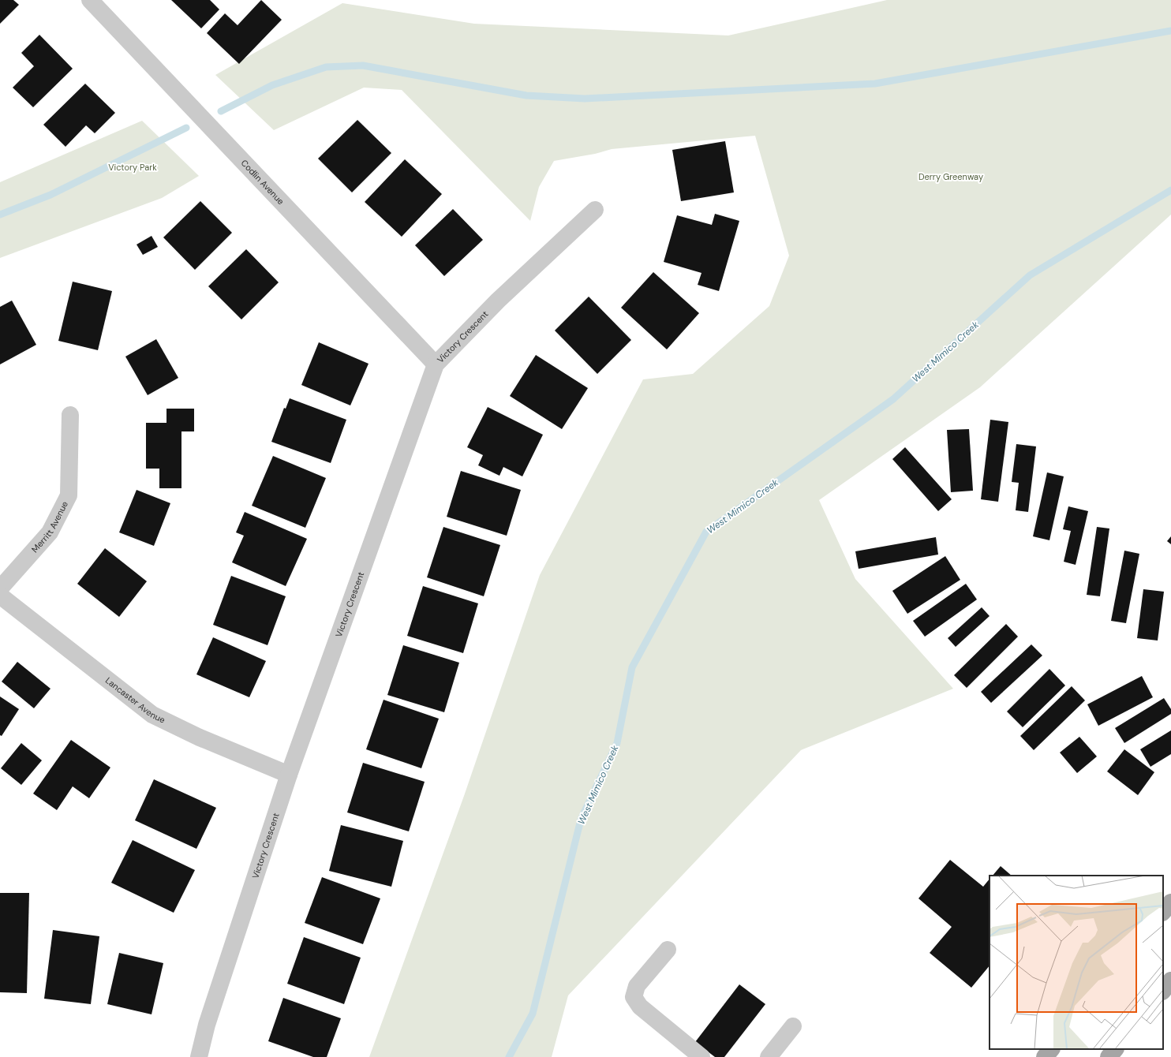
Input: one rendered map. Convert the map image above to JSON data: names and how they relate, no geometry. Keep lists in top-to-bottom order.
{
  "streets": {
    "street": [
      "Codlin Avenue",
      "Victory Crescent",
      "Merritt Avenue",
      "Lancaster Avenue"
    ]
  },
  "crossings": [
    ["Codlin Avenue", "Victory Crescent"],
    ["Victory Crescent", "Lancaster Avenue"]
  ],
  "water": ["West Mimico Creek"],
  "parks": ["Victory Park", "Derry Greenway"]
}
